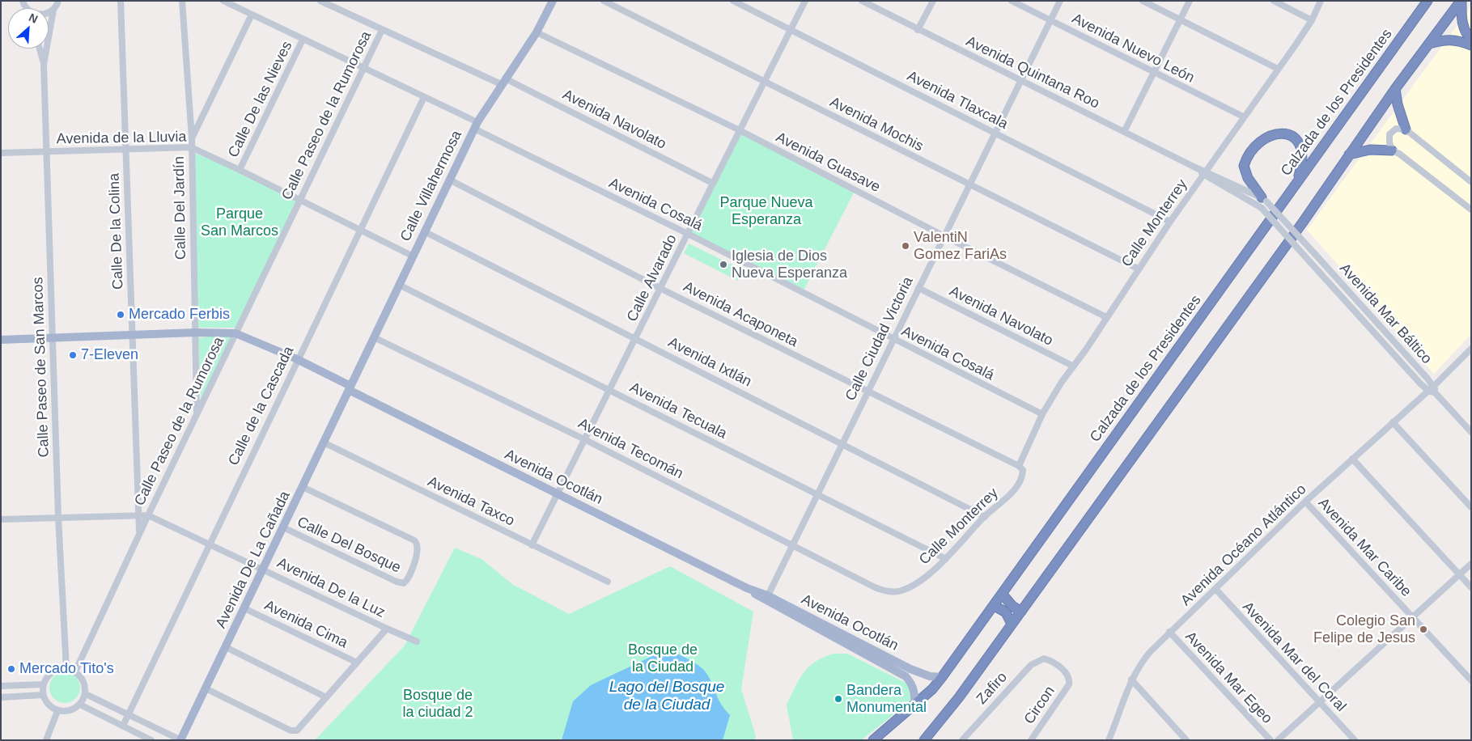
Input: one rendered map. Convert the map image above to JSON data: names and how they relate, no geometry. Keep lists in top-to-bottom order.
{
  "streets": {
    "highway": ["Calzada de los Presidentes"],
    "main road": ["Calle Villahermosa", "Avenida Ocotlán", "Avenida De La Cañada"],
    "street": [
      "Avenida Nuevo León",
      "Avenida Quintana Roo",
      "Calle De las Nieves",
      "Avenida Tlaxcala",
      "Calle Paseo de la Rumorosa",
      "Avenida Navolato",
      "Avenida Mochis",
      "Avenida de la Lluvia",
      "Avenida Guasave",
      "Avenida Cosalá",
      "Calle Del Jardín",
      "Calle Monterrey",
      "Calle De la Colina",
      "Calle Alvarado",
      "Avenida Mar Báltico",
      "Avenida Acaponeta",
      "Calle Ciudad Victoria",
      "Avenida Ixtlán",
      "Calle Paseo de San Marcos",
      "Calle de la Cascada",
      "Avenida Tecuala",
      "Avenida Tecomán",
      "Avenida Taxco",
      "Calle Del Bosque",
      "Avenida Océano Atlántico",
      "Avenida Mar Caribe",
      "Avenida De la Luz",
      "Avenida Cima",
      "Avenida Mar del Coral",
      "Avenida Mar Egeo",
      "Zafiro",
      "Circon"
    ]
  },
  "crossings": [
    ["Avenida Nuevo León", "Calle Monterrey"],
    ["Avenida Nuevo León", "Calle Ciudad Victoria"],
    ["Avenida Quintana Roo", "Calle Monterrey"],
    ["Avenida Quintana Roo", "Avenida Mar Báltico"],
    ["Avenida Quintana Roo", "Calle Ciudad Victoria"],
    ["Calle De las Nieves", "Avenida de la Lluvia"],
    ["Calle De las Nieves", "Avenida Cosalá"],
    ["Avenida Tlaxcala", "Calle Monterrey"],
    ["Avenida Tlaxcala", "Calle Alvarado"],
    ["Avenida Tlaxcala", "Calle Ciudad Victoria"],
    ["Calzada de los Presidentes", "Avenida Ocotlán"],
    ["Calle Paseo de la Rumorosa", "Avenida Navolato"],
    ["Calle Paseo de la Rumorosa", "Avenida de la Lluvia"],
    ["Calle Paseo de la Rumorosa", "Avenida Cosalá"],
    ["Calle Paseo de la Rumorosa", "Calle Del Jardín"],
    ["Calle Paseo de la Rumorosa", "Calle De la Colina"],
    ["Calle Paseo de la Rumorosa", "Calle Paseo de San Marcos"],
    ["Calle Paseo de la Rumorosa", "Avenida Ocotlán"],
    ["Calle Paseo de la Rumorosa", "Avenida De la Luz"],
    ["Avenida Navolato", "Calle Villahermosa"],
    ["Avenida Navolato", "Calle Monterrey"],
    ["Avenida Navolato", "Calle Alvarado"],
    ["Avenida Navolato", "Calle Ciudad Victoria"],
    ["Avenida Mochis", "Calle Monterrey"],
    ["Avenida Mochis", "Calle Alvarado"],
    ["Avenida Mochis", "Calle Ciudad Victoria"],
    ["Avenida de la Lluvia", "Calle Villahermosa"],
    ["Avenida de la Lluvia", "Calle Del Jardín"],
    ["Avenida de la Lluvia", "Calle De la Colina"],
    ["Avenida de la Lluvia", "Calle Paseo de San Marcos"],
    ["Avenida de la Lluvia", "Calle de la Cascada"],
    ["Avenida Guasave", "Calle Villahermosa"],
    ["Avenida Guasave", "Calle Monterrey"],
    ["Avenida Guasave", "Calle Alvarado"],
    ["Avenida Guasave", "Calle Ciudad Victoria"],
    ["Calle Villahermosa", "Avenida Cosalá"],
    ["Calle Villahermosa", "Avenida Acaponeta"],
    ["Calle Villahermosa", "Avenida Ixtlán"],
    ["Calle Villahermosa", "Avenida Tecuala"],
    ["Calle Villahermosa", "Avenida Tecomán"],
    ["Calle Villahermosa", "Avenida Ocotlán"],
    ["Calle Villahermosa", "Avenida De La Cañada"],
    ["Avenida Cosalá", "Calle Monterrey"],
    ["Avenida Cosalá", "Calle Alvarado"],
    ["Avenida Cosalá", "Calle Ciudad Victoria"],
    ["Avenida Cosalá", "Calle de la Cascada"],
    ["Calle Del Jardín", "Avenida Ocotlán"],
    ["Calle Monterrey", "Avenida Acaponeta"],
    ["Calle Monterrey", "Avenida Ixtlán"],
    ["Calle Monterrey", "Avenida Tecuala"],
    ["Calle Monterrey", "Avenida Tecomán"],
    ["Calle De la Colina", "Avenida Ocotlán"],
    ["Calle De la Colina", "Avenida De la Luz"],
    ["Calle Alvarado", "Avenida Acaponeta"],
    ["Calle Alvarado", "Avenida Ixtlán"],
    ["Calle Alvarado", "Avenida Tecuala"],
    ["Calle Alvarado", "Avenida Tecomán"],
    ["Calle Alvarado", "Avenida Ocotlán"],
    ["Calle Alvarado", "Avenida Taxco"],
    ["Avenida Mar Báltico", "Avenida Océano Atlántico"],
    ["Avenida Acaponeta", "Calle Ciudad Victoria"],
    ["Calle Ciudad Victoria", "Avenida Ixtlán"],
    ["Calle Ciudad Victoria", "Avenida Tecuala"],
    ["Calle Ciudad Victoria", "Avenida Tecomán"],
    ["Calle Ciudad Victoria", "Avenida Ocotlán"],
    ["Calle Paseo de San Marcos", "Avenida Ocotlán"],
    ["Calle Paseo de San Marcos", "Avenida De la Luz"],
    ["Calle de la Cascada", "Avenida Ocotlán"],
    ["Calle de la Cascada", "Avenida De la Luz"],
    ["Avenida Ocotlán", "Avenida De La Cañada"],
    ["Avenida Taxco", "Avenida De La Cañada"],
    ["Calle Del Bosque", "Avenida De La Cañada"],
    ["Avenida Océano Atlántico", "Avenida Mar Caribe"],
    ["Avenida Océano Atlántico", "Avenida Mar del Coral"],
    ["Avenida Océano Atlántico", "Avenida Mar Egeo"],
    ["Avenida De La Cañada", "Avenida De la Luz"],
    ["Avenida De La Cañada", "Avenida Cima"],
    ["Zafiro", "Circon"]
  ],
  "water": ["Lago del Bosque de la Ciudad"],
  "parks": [
    "Parque Nueva Esperanza",
    "Parque San Marcos",
    "Bosque de la Ciudad",
    "Bosque de la ciudad 2"
  ],
  "places": [
    "ValentiN Gomez FariAs",
    "Iglesia de Dios Nueva Esperanza",
    "Mercado Ferbis",
    "7-Eleven",
    "Colegio San Felipe de Jesus",
    "Mercado Tito's",
    "Bandera Monumental"
  ],
  "north": "top right"
}
